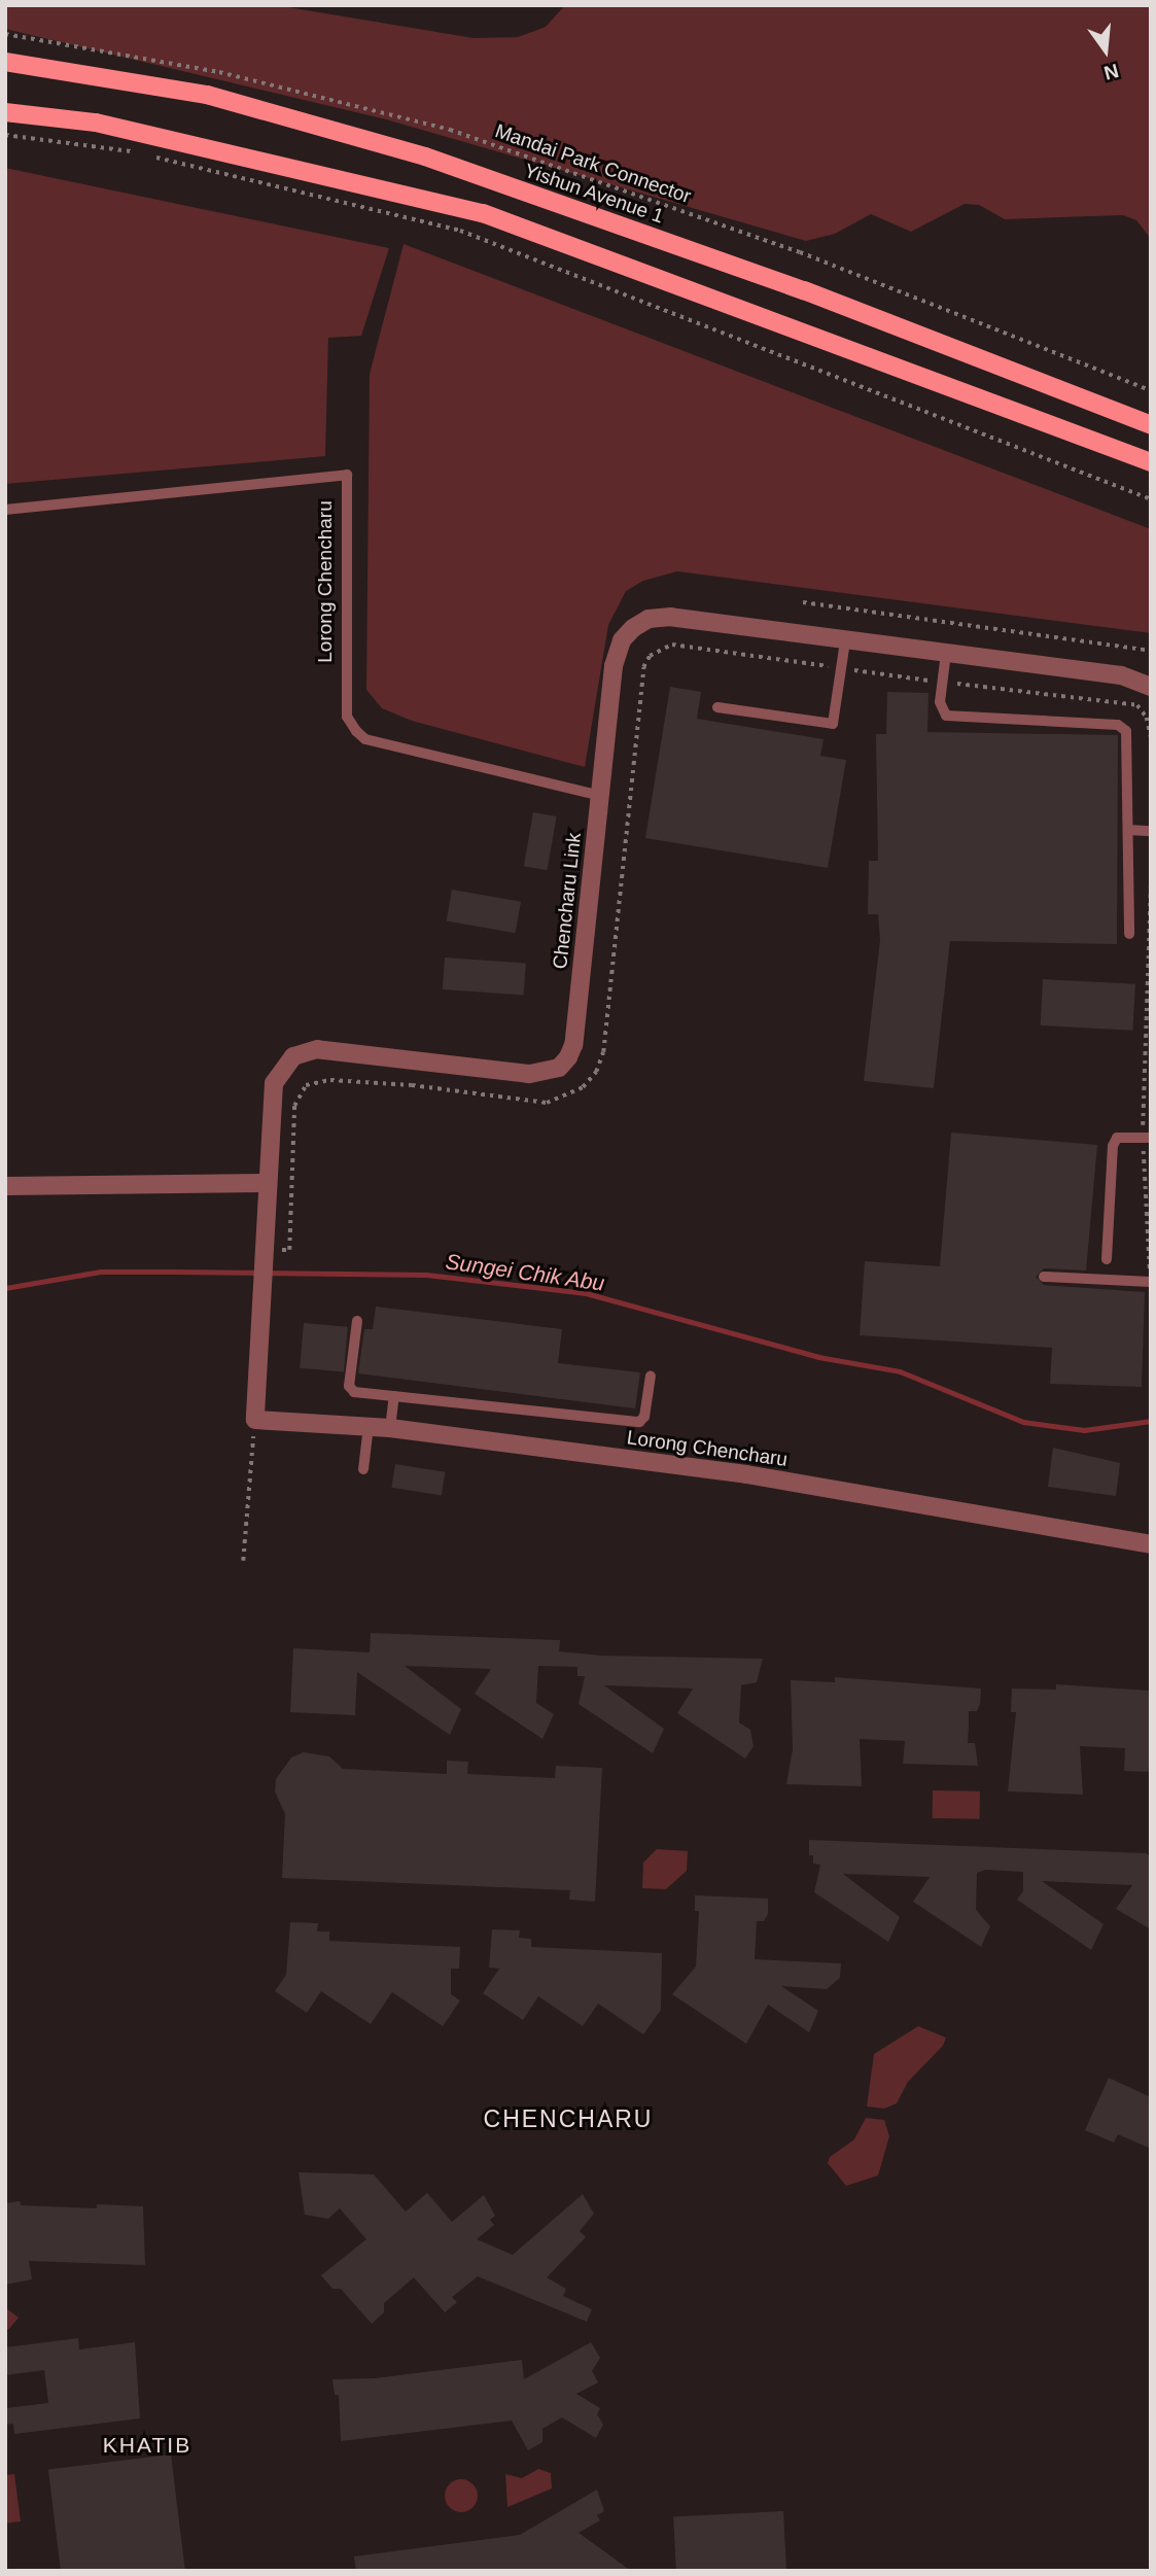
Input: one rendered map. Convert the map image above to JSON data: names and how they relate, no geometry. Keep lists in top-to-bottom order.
{
  "streets": {
    "main road": ["Yishun Avenue 1"],
    "street": ["Lorong Chencharu", "Chencharu Link"],
    "path": ["Mandai Park Connector"]
  },
  "crossings": [
    ["Lorong Chencharu", "Chencharu Link"]
  ],
  "districts": ["CHENCHARU", "KHATIB"],
  "water": ["Sungei Chik Abu"],
  "north": "bottom"
}
